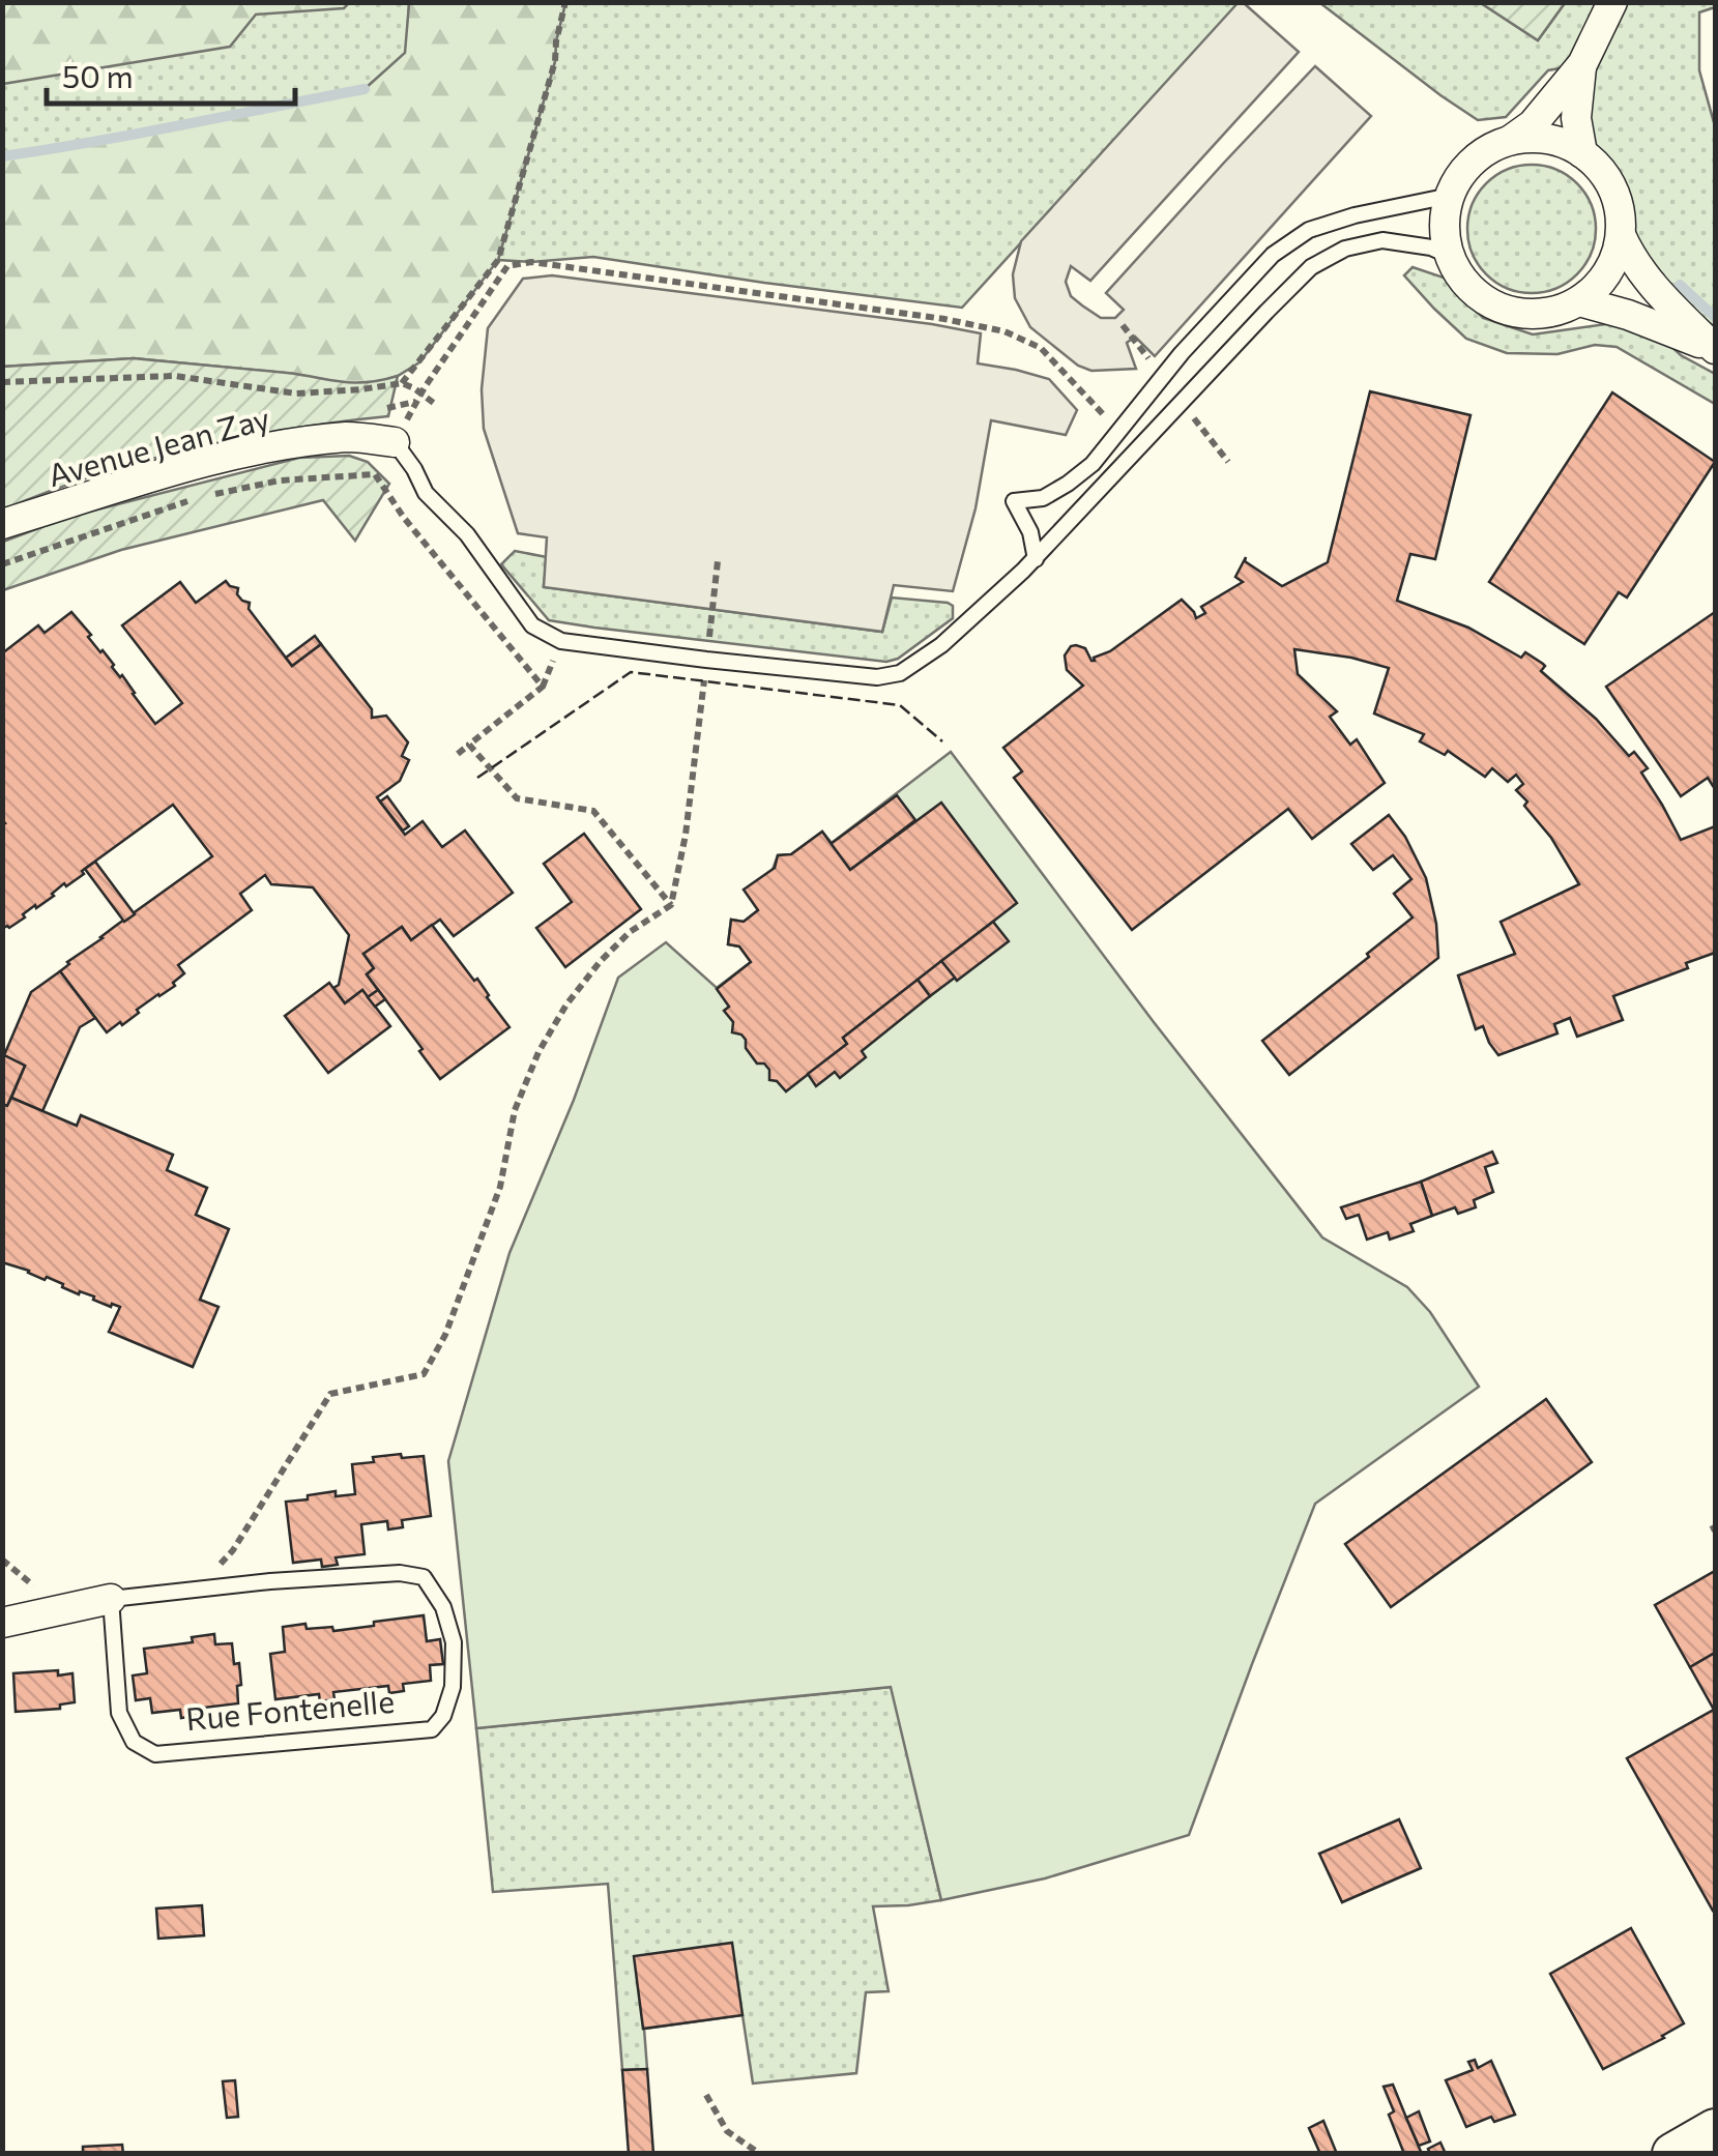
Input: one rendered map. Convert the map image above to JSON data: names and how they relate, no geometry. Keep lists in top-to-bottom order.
{
  "streets": {
    "street": ["Avenue Jean Zay", "Rue Fontenelle"]
  },
  "scale_bar": "50 m"
}
